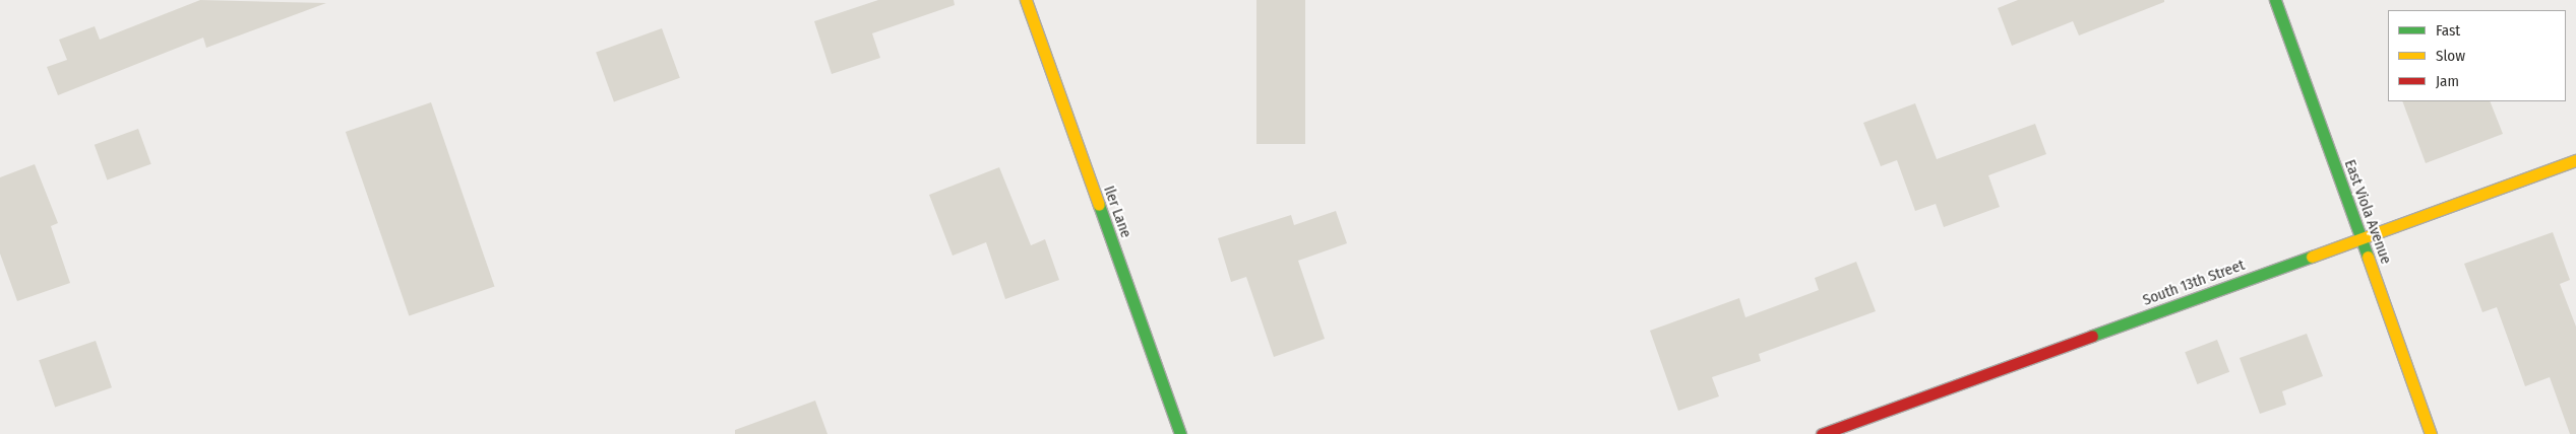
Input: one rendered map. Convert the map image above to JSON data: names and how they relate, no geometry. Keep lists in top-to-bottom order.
{
  "streets": {
    "street": ["Iler Lane", "East Viola Avenue", "South 13th Street"]
  },
  "crossings": [
    ["East Viola Avenue", "South 13th Street"]
  ],
  "legend": ["Fast", "Slow", "Jam"]
}
